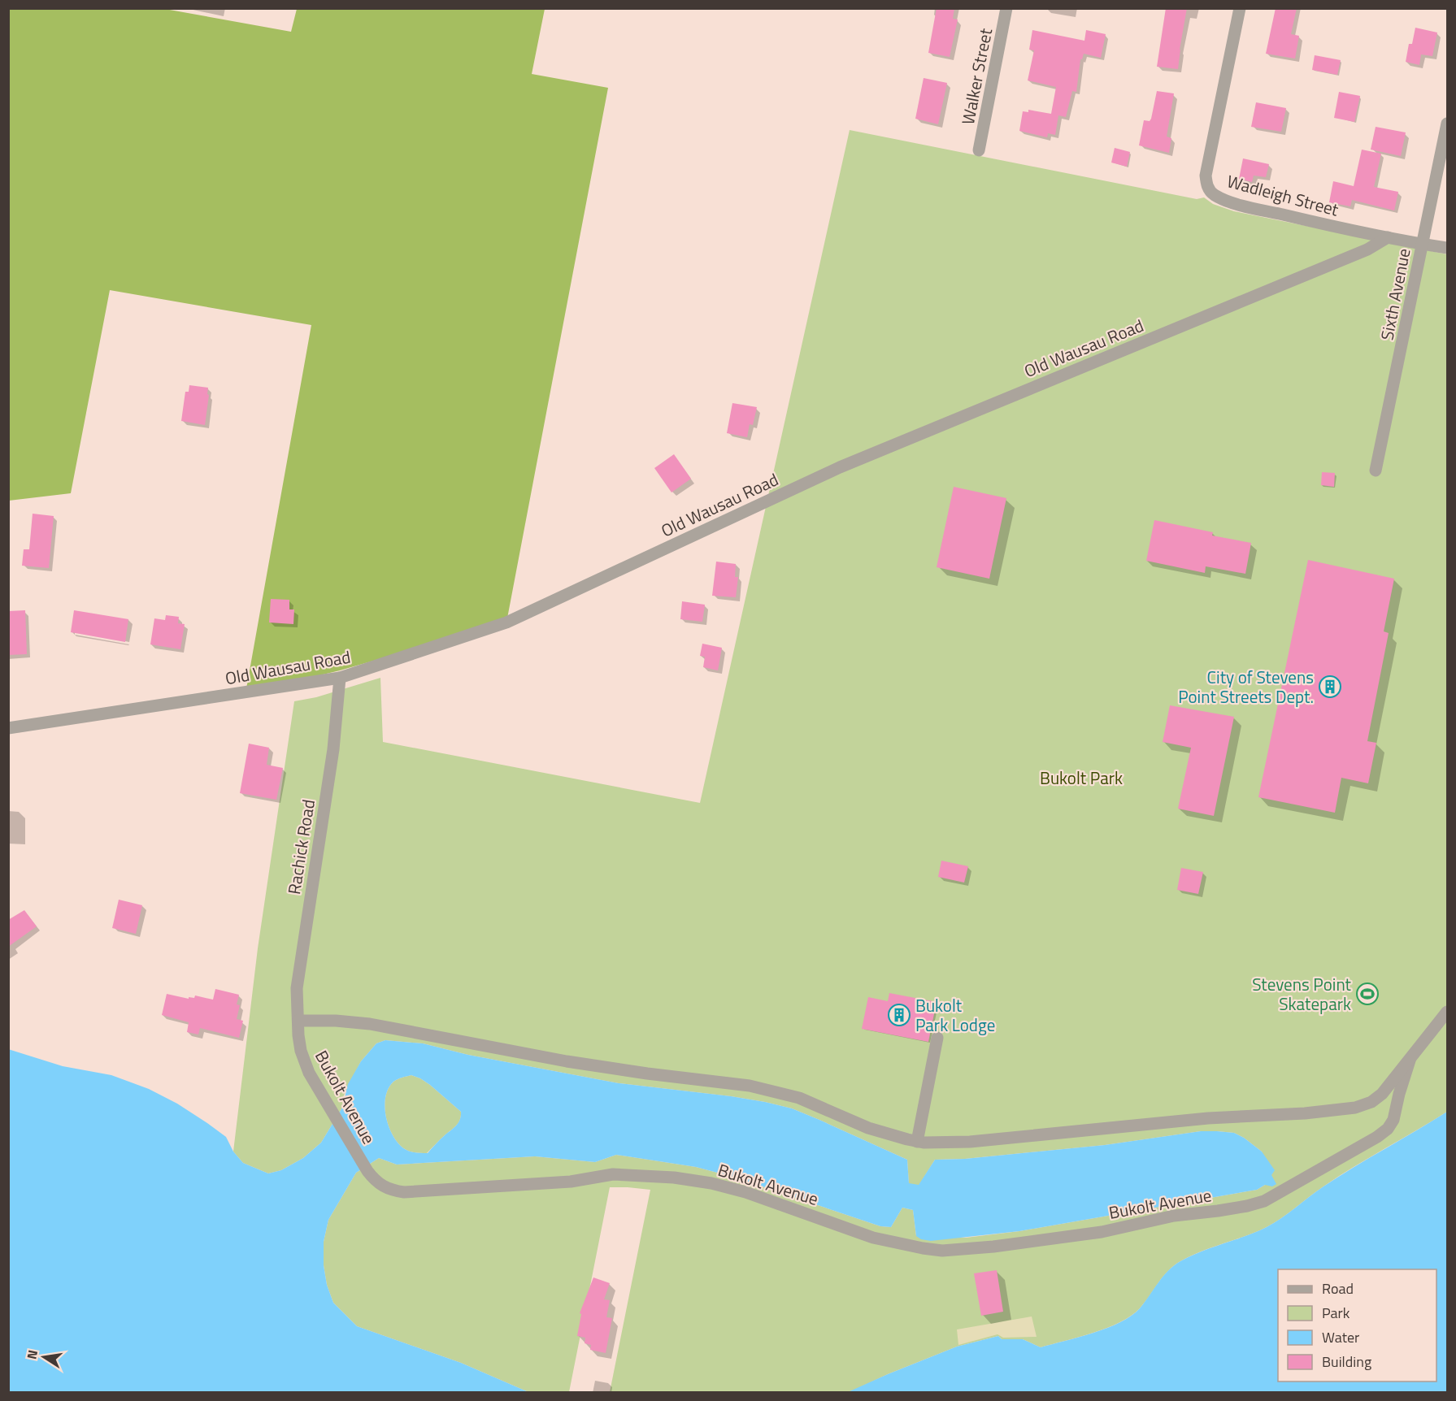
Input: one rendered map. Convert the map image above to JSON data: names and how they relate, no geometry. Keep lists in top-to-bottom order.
{
  "streets": {
    "street": [
      "Walker Street",
      "Wadleigh Street",
      "Sixth Avenue",
      "Old Wausau Road",
      "Rachick Road",
      "Bukolt Avenue"
    ]
  },
  "crossings": [
    ["Wadleigh Street", "Old Wausau Road"],
    ["Old Wausau Road", "Rachick Road"],
    ["Rachick Road", "Bukolt Avenue"]
  ],
  "parks": ["Bukolt Park"],
  "places": {
    "building": ["City of Stevens Point Streets Dept.", "Bukolt Park Lodge"],
    "sports": ["Stevens Point Skatepark"]
  },
  "legend": [
    "Road",
    "Park",
    "Water",
    "Building"
  ],
  "north": "left"
}
